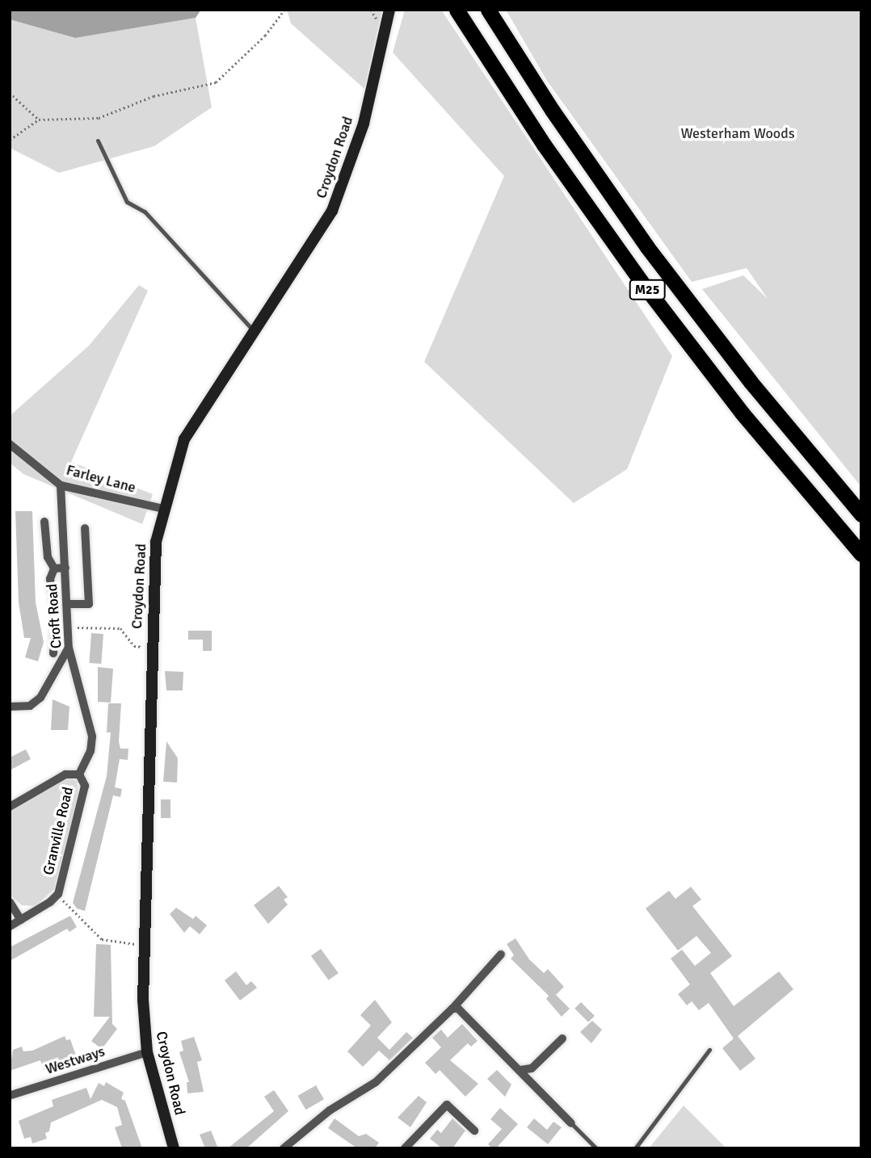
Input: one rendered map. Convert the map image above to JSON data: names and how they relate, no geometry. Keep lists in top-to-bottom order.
{
  "streets": {
    "highway": ["M25"],
    "main road": ["Croydon Road"],
    "street": [
      "Farley Lane",
      "Croft Road",
      "Granville Road",
      "Westways"
    ]
  },
  "crossings": [
    ["Croydon Road", "Farley Lane"],
    ["Croydon Road", "Westways"],
    ["Farley Lane", "Croft Road"],
    ["Croft Road", "Granville Road"]
  ],
  "parks": ["Westerham Woods"]
}
